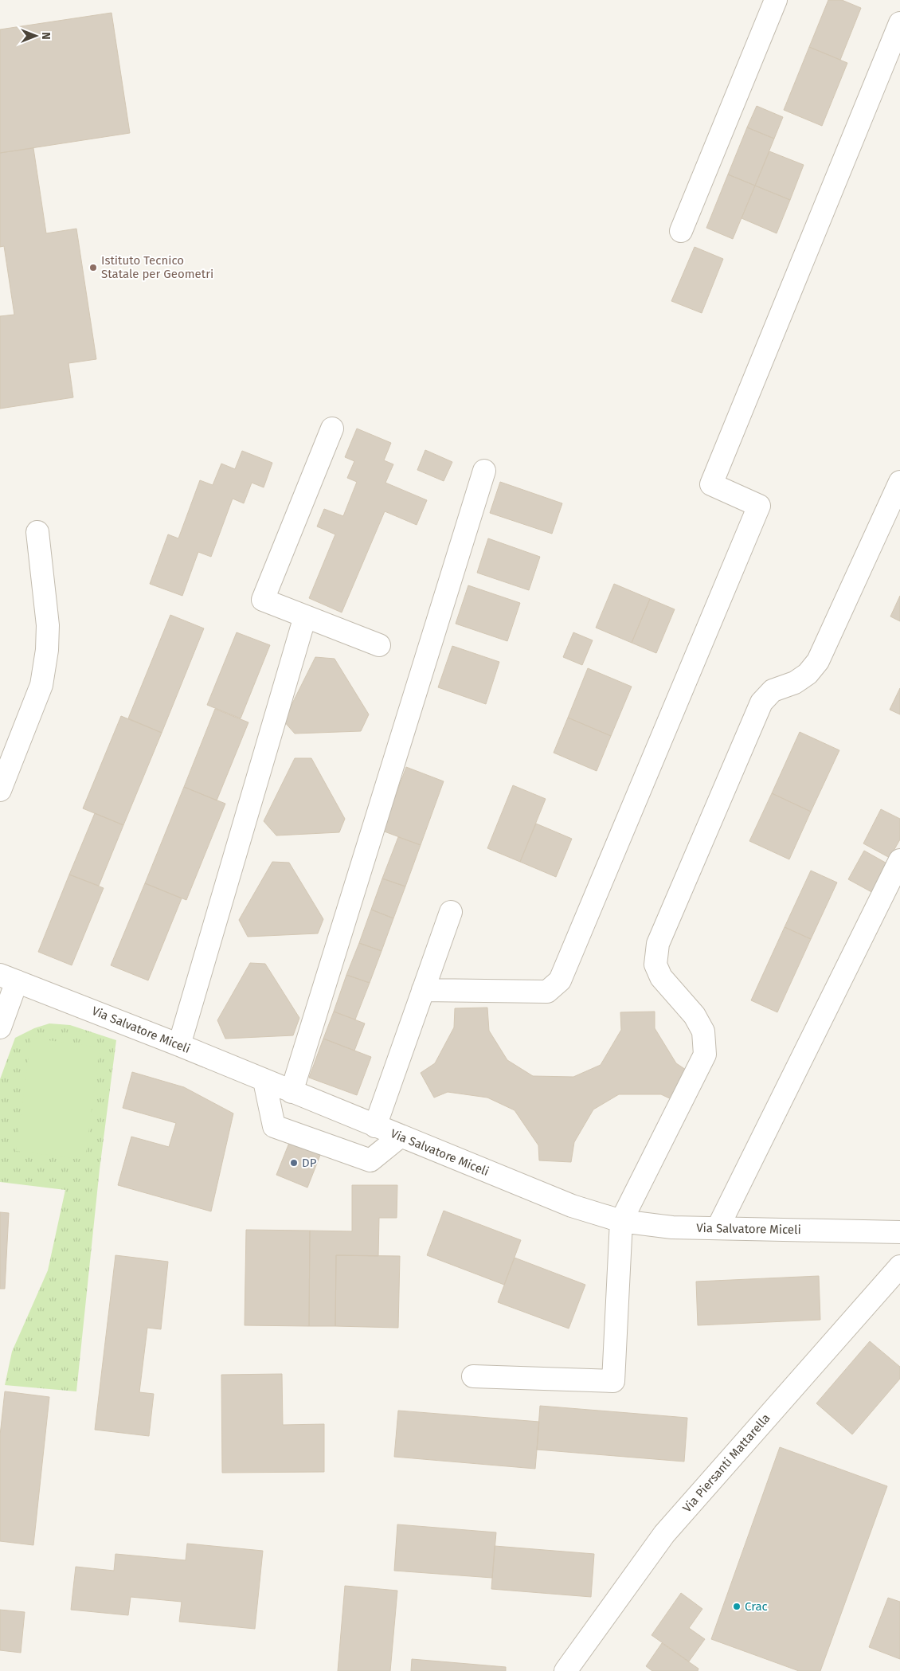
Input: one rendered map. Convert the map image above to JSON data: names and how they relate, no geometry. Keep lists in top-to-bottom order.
{
  "streets": {
    "street": ["Via Salvatore Miceli", "Via Piersanti Mattarella"]
  },
  "places": ["Istituto Tecnico Statale per Geometri", "DP", "Crac"],
  "north": "right"
}
